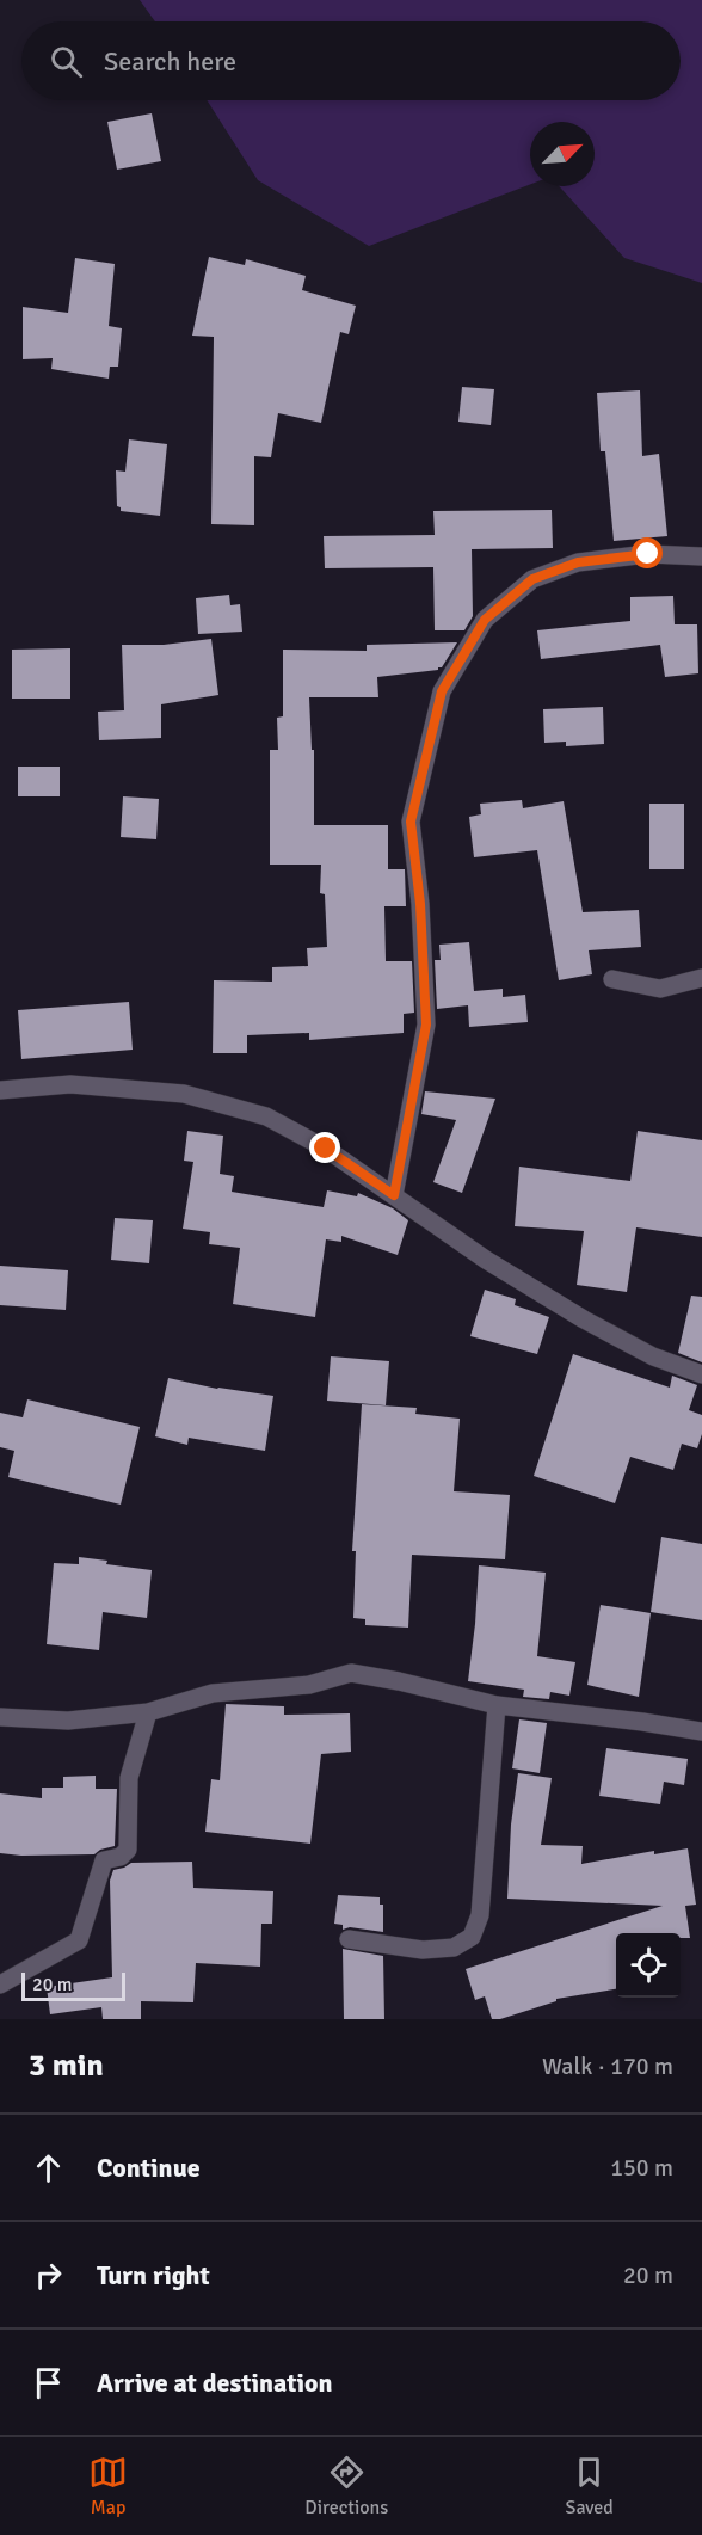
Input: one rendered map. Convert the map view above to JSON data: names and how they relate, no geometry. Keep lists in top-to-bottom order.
{
  "scale_bar": "20 m",
  "north": "top right",
  "page": {
    "search": "Search here",
    "scale": "20 m",
    "heading": ["3 min", "Walk · 170 m"],
    "list": [
      ["Continue", "150 m"],
      ["Turn right", "20 m"],
      "Arrive at destination"
    ],
    "nav": ["Map", "Directions", "Saved"]
  }
}
